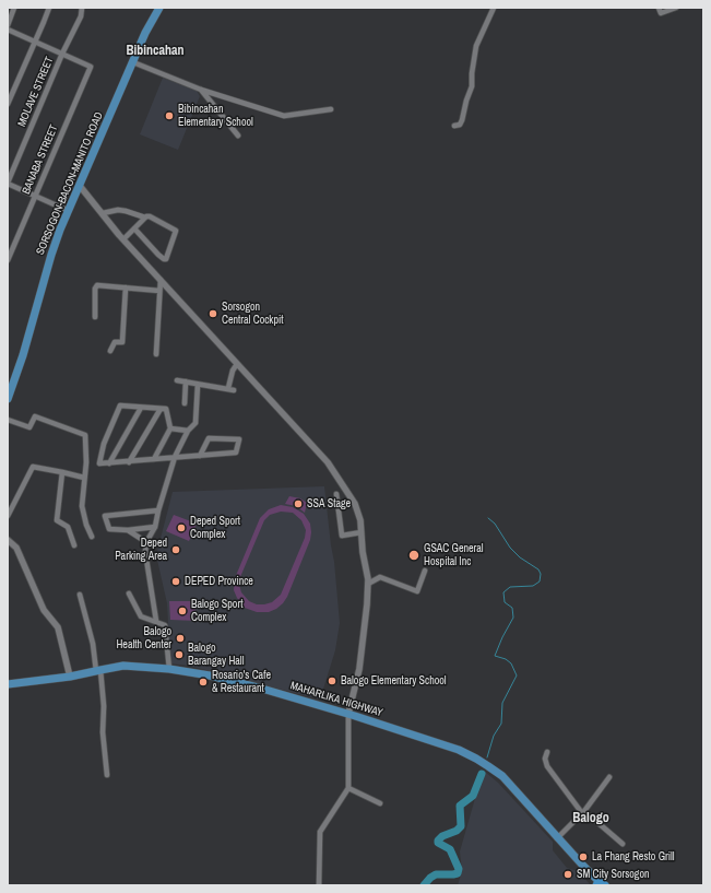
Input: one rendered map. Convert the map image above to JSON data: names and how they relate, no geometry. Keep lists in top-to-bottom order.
{
  "streets": {
    "main road": ["SORSOGON-BACON-MANITO ROAD", "MAHARLIKA HIGHWAY"],
    "street": ["MOLAVE STREET", "BANABA STREET"]
  },
  "crossings": [
    ["MOLAVE STREET", "BANABA STREET"]
  ],
  "districts": ["Bibincahan", "Balogo"],
  "places": [
    "Bibincahan Elementary School",
    "Sorsogon Central Cockpit",
    "SSA Stage",
    "Deped Sport Complex",
    "Deped Parking Area",
    "GSAC General Hospital Inc",
    "DEPED Province",
    "Balogo Sport Complex",
    "Balogo Health Center",
    "Balogo Barangay Hall",
    "Balogo Elementary School",
    "Rosario's Cafe & Restaurant",
    "La Fhang Resto Grill",
    "SM City Sorsogon"
  ]
}
